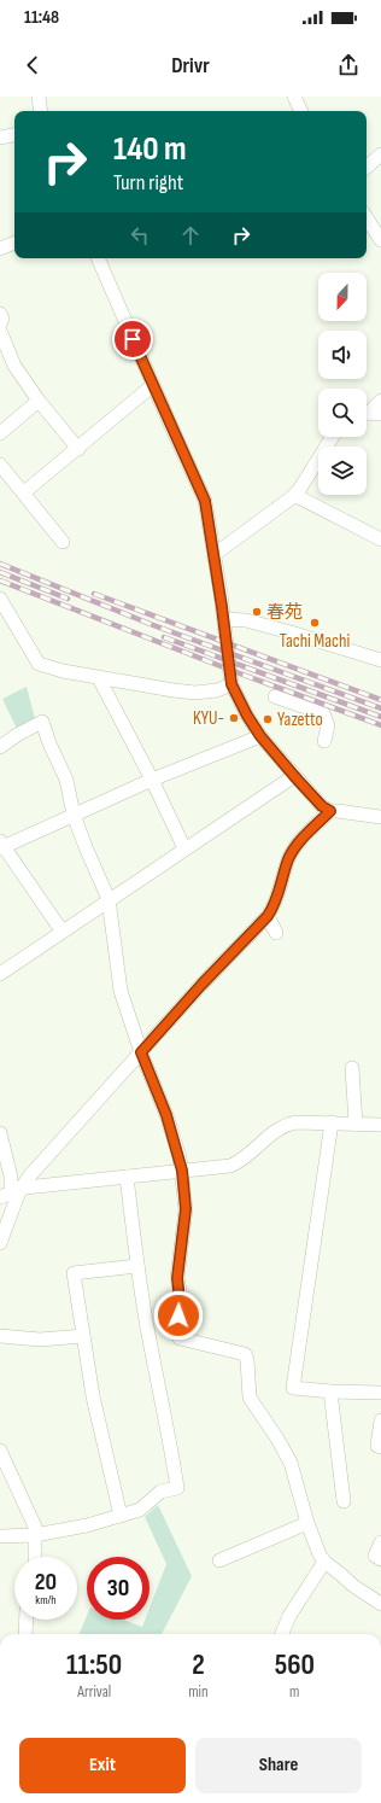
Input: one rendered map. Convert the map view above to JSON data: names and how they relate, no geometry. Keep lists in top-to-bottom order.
{
  "places": [
    "春苑",
    "Tachi Machi",
    "KYU-",
    "Yazetto"
  ],
  "north": "bottom",
  "page": {
    "status": "11:48",
    "header": "Drivr",
    "turn": ["140 m", "Turn right"],
    "speed": "20 km/h",
    "limit": "30",
    "eta": [
      "11:50",
      "Arrival",
      "2",
      "min",
      "560",
      "m"
    ],
    "buttons": ["Exit", "Share"]
  }
}
